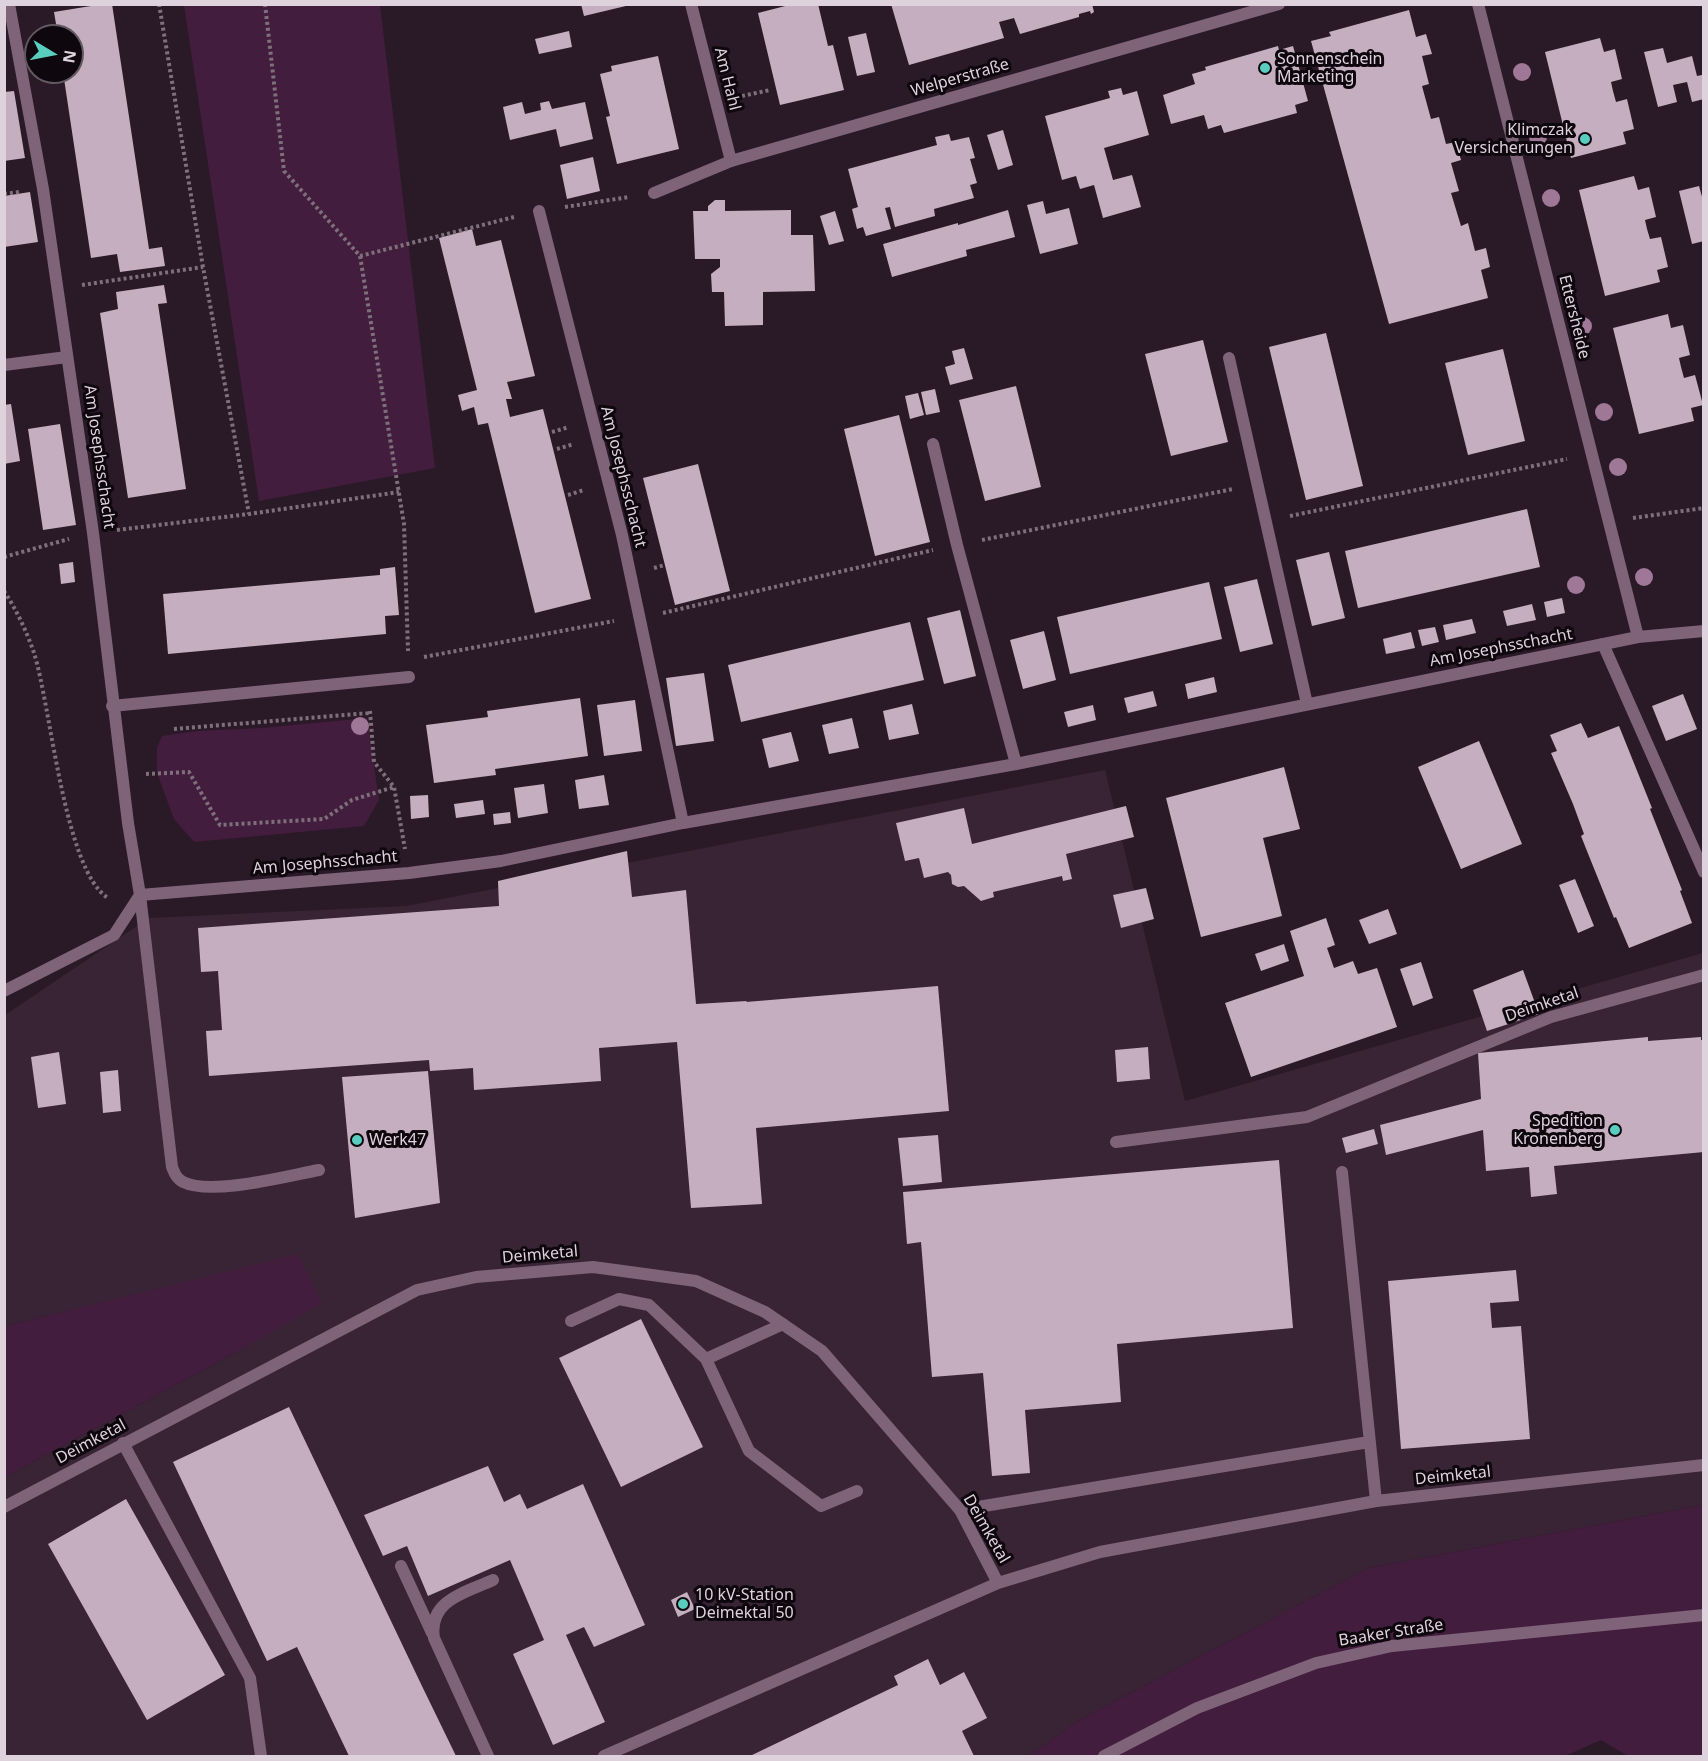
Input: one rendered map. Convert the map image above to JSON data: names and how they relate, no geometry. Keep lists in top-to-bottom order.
{
  "streets": {
    "street": [
      "Welperstraße",
      "Am Hahl",
      "Ettersheide",
      "Am Josephsschacht",
      "Deimketal",
      "Baaker Straße"
    ]
  },
  "crossings": [
    ["Welperstraße", "Am Hahl"],
    ["Ettersheide", "Am Josephsschacht"]
  ],
  "places": [
    "Sonnenschein Marketing",
    "Klimczak Versicherungen",
    "Spedition Kronenberg",
    "Werk47",
    "10 kV-Station Deimektal 50"
  ],
  "north": "right"
}
